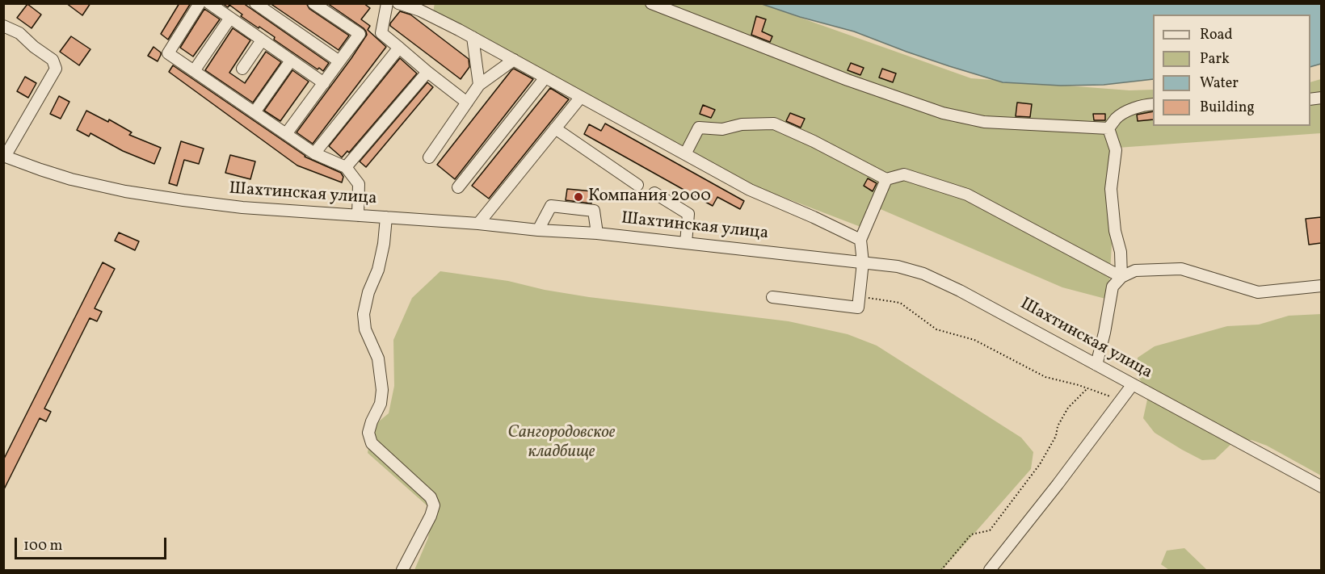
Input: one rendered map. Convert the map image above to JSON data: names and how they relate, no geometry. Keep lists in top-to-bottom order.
{
  "streets": {
    "street": ["Шахтинская улица"]
  },
  "parks": ["Сангородовское кладбище"],
  "places": ["Компания 2000"],
  "legend": [
    "Road",
    "Park",
    "Water",
    "Building"
  ],
  "scale_bar": "100 m"
}
